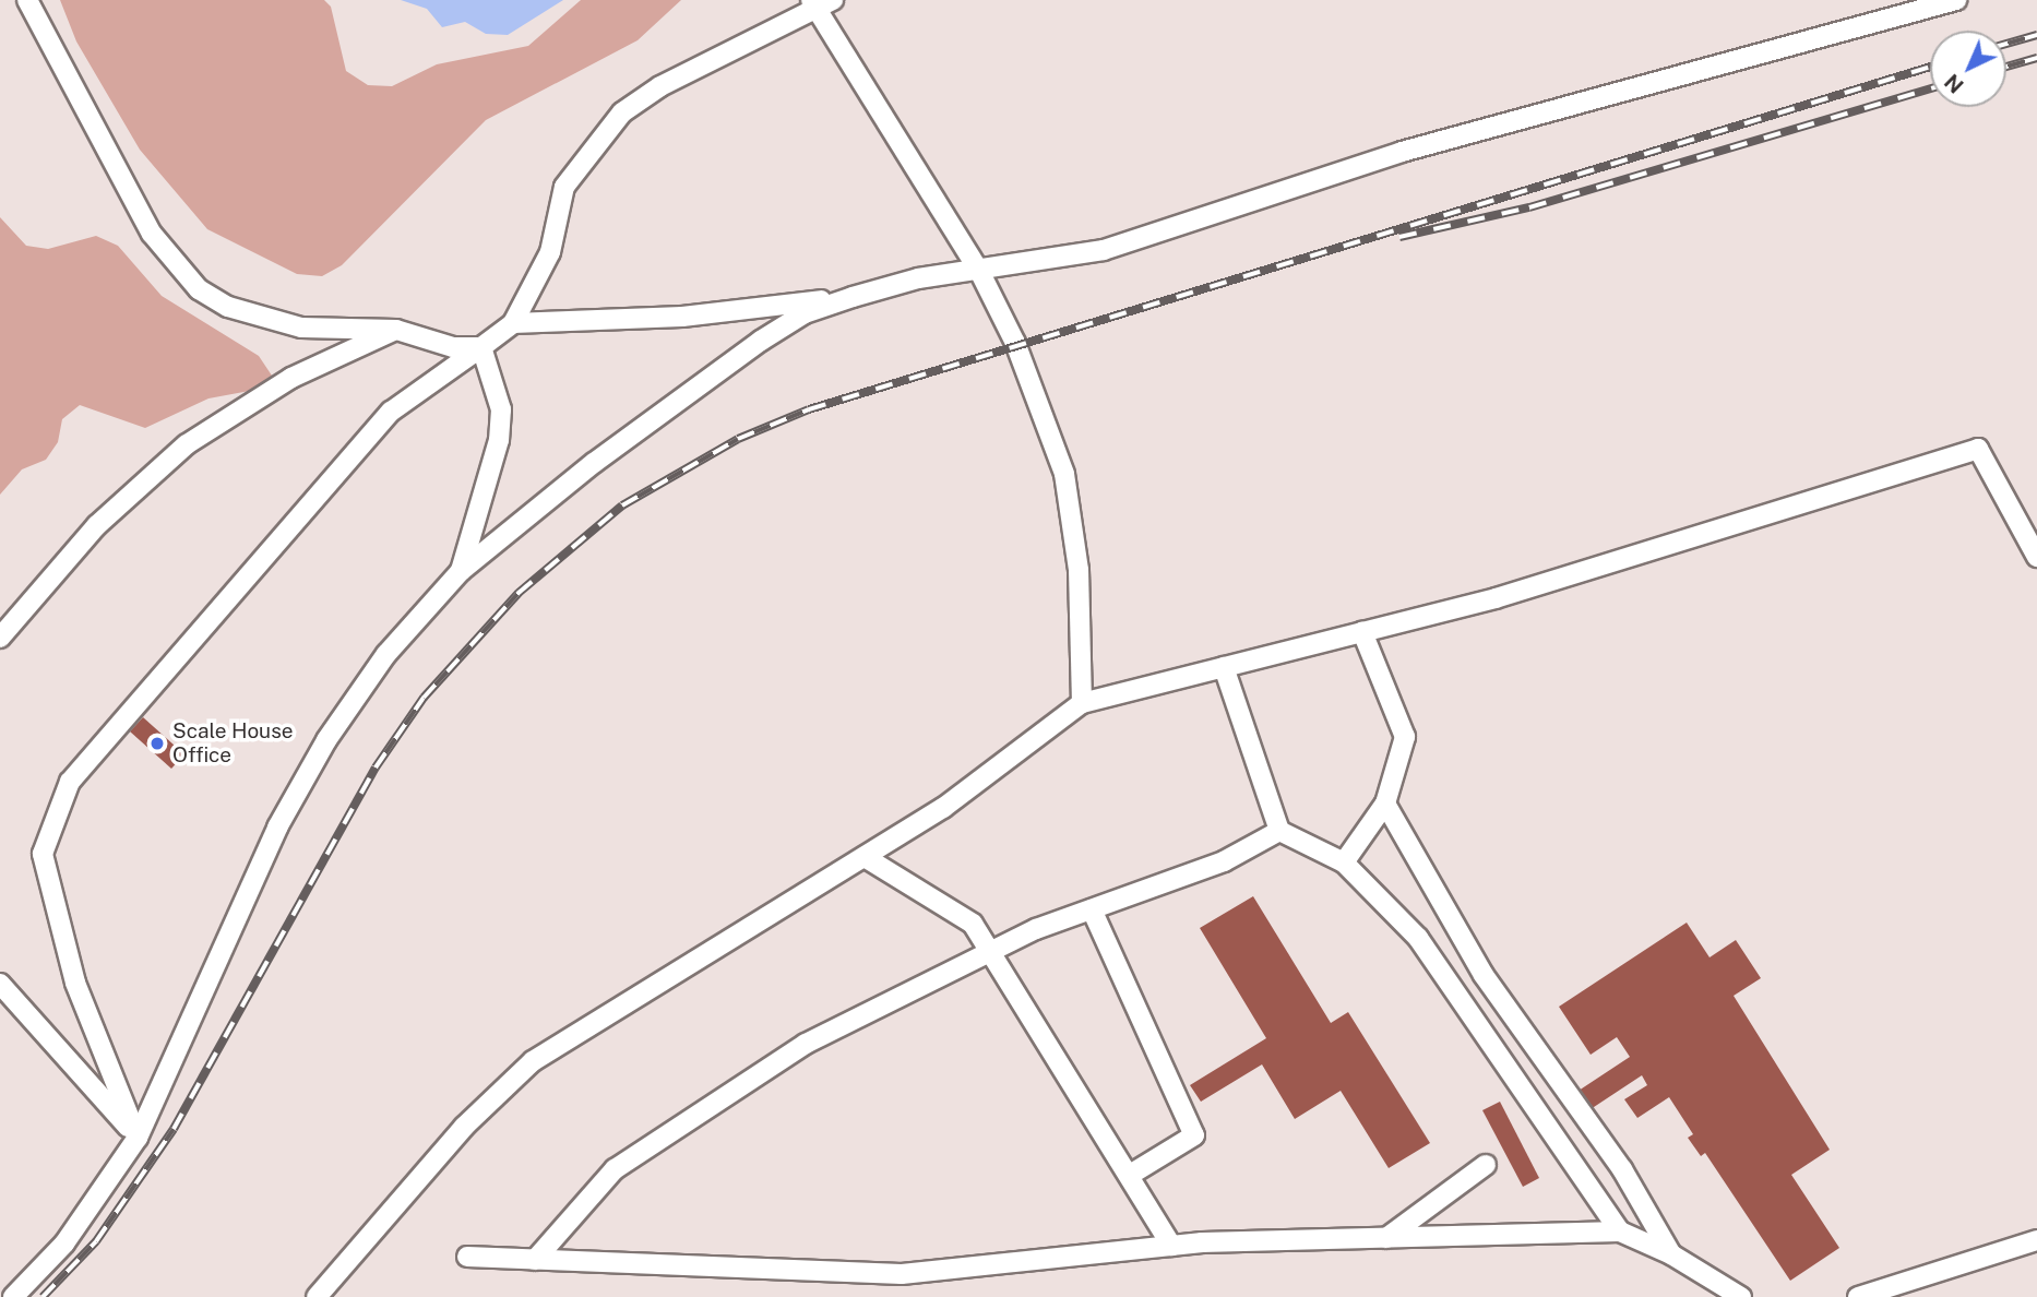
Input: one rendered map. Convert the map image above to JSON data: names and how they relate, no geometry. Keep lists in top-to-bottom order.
{
  "places": ["Scale House Office"],
  "north": "bottom left"
}
